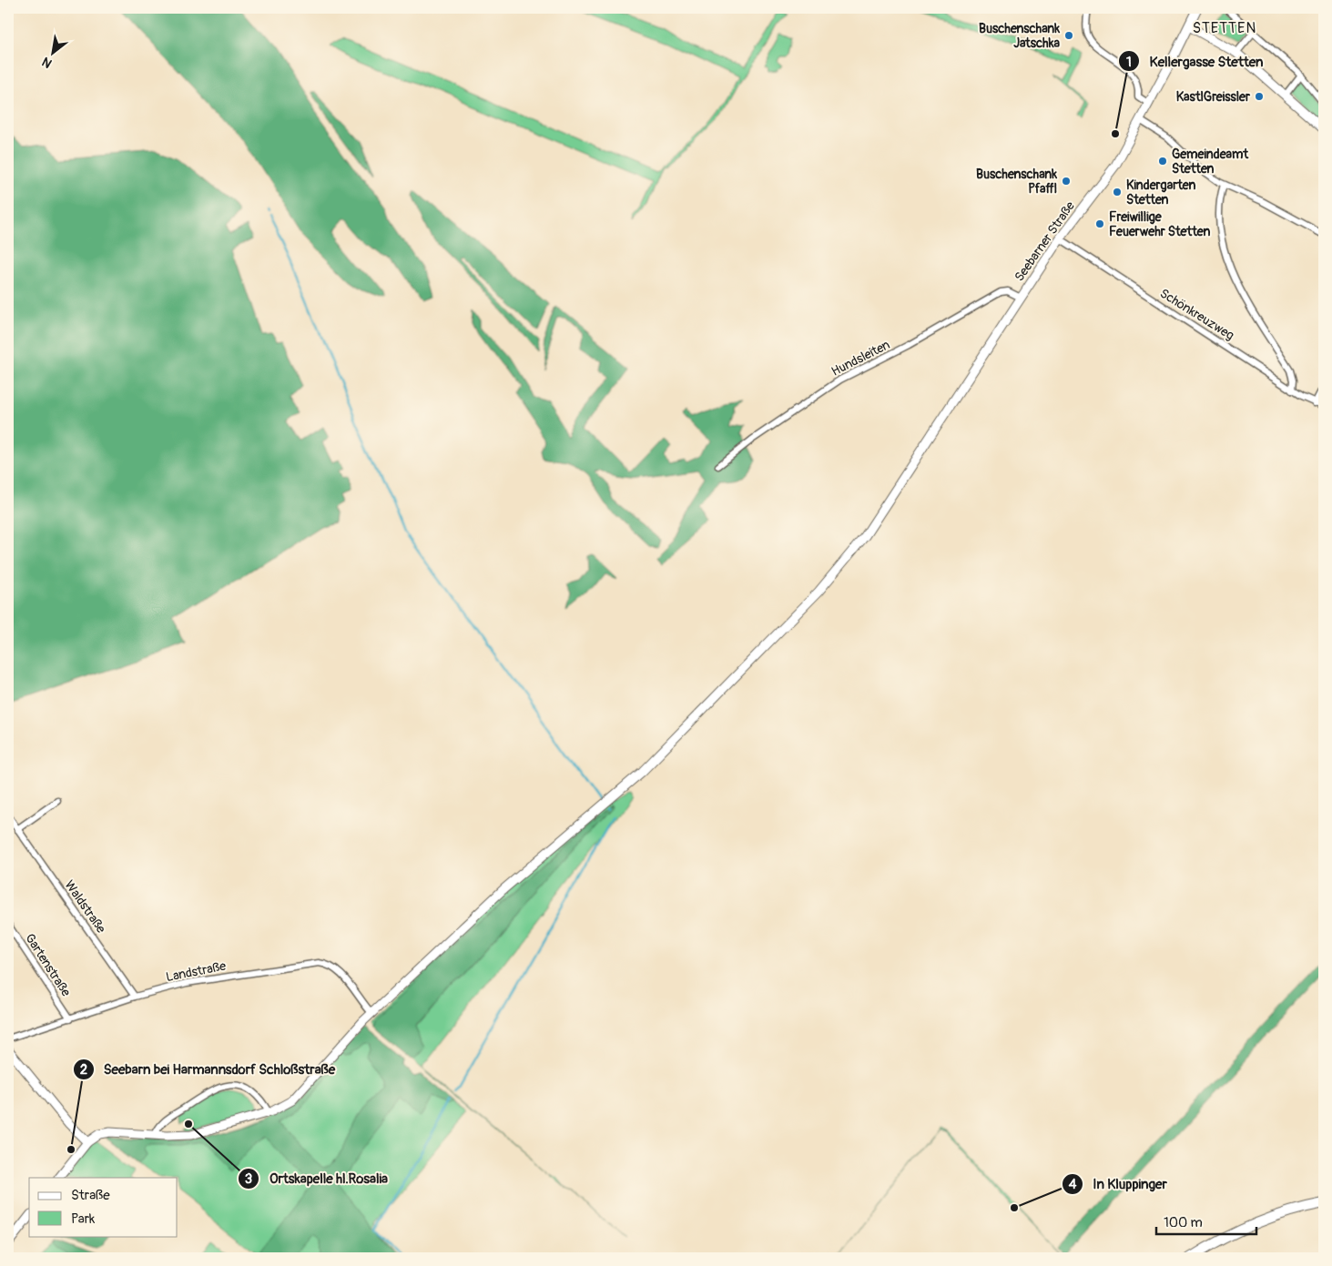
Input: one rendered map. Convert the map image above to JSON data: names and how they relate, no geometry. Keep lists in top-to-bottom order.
{
  "streets": {
    "main road": ["Seebarner Straße"],
    "street": [
      "Schönkreuzweg",
      "Hundsleiten",
      "Waldstraße",
      "Gartenstraße",
      "Landstraße"
    ]
  },
  "crossings": [
    ["Seebarner Straße", "Schönkreuzweg"],
    ["Seebarner Straße", "Hundsleiten"],
    ["Seebarner Straße", "Landstraße"],
    ["Waldstraße", "Landstraße"],
    ["Gartenstraße", "Landstraße"]
  ],
  "districts": ["STETTEN"],
  "places": [
    "Buschenschank Jatschka",
    "KastlGreissler",
    "Kellergasse Stetten",
    "Gemeindeamt Stetten",
    "Buschenschank Pfaffl",
    "Kindergarten Stetten",
    "Freiwillige Feuerwehr Stetten",
    "Ortskapelle hl.Rosalia",
    "Seebarn bei Harmannsdorf Schloßstraße",
    "In Kluppinger"
  ],
  "legend": ["Straße", "Park"],
  "scale_bar": "100 m",
  "north": "bottom left"
}
